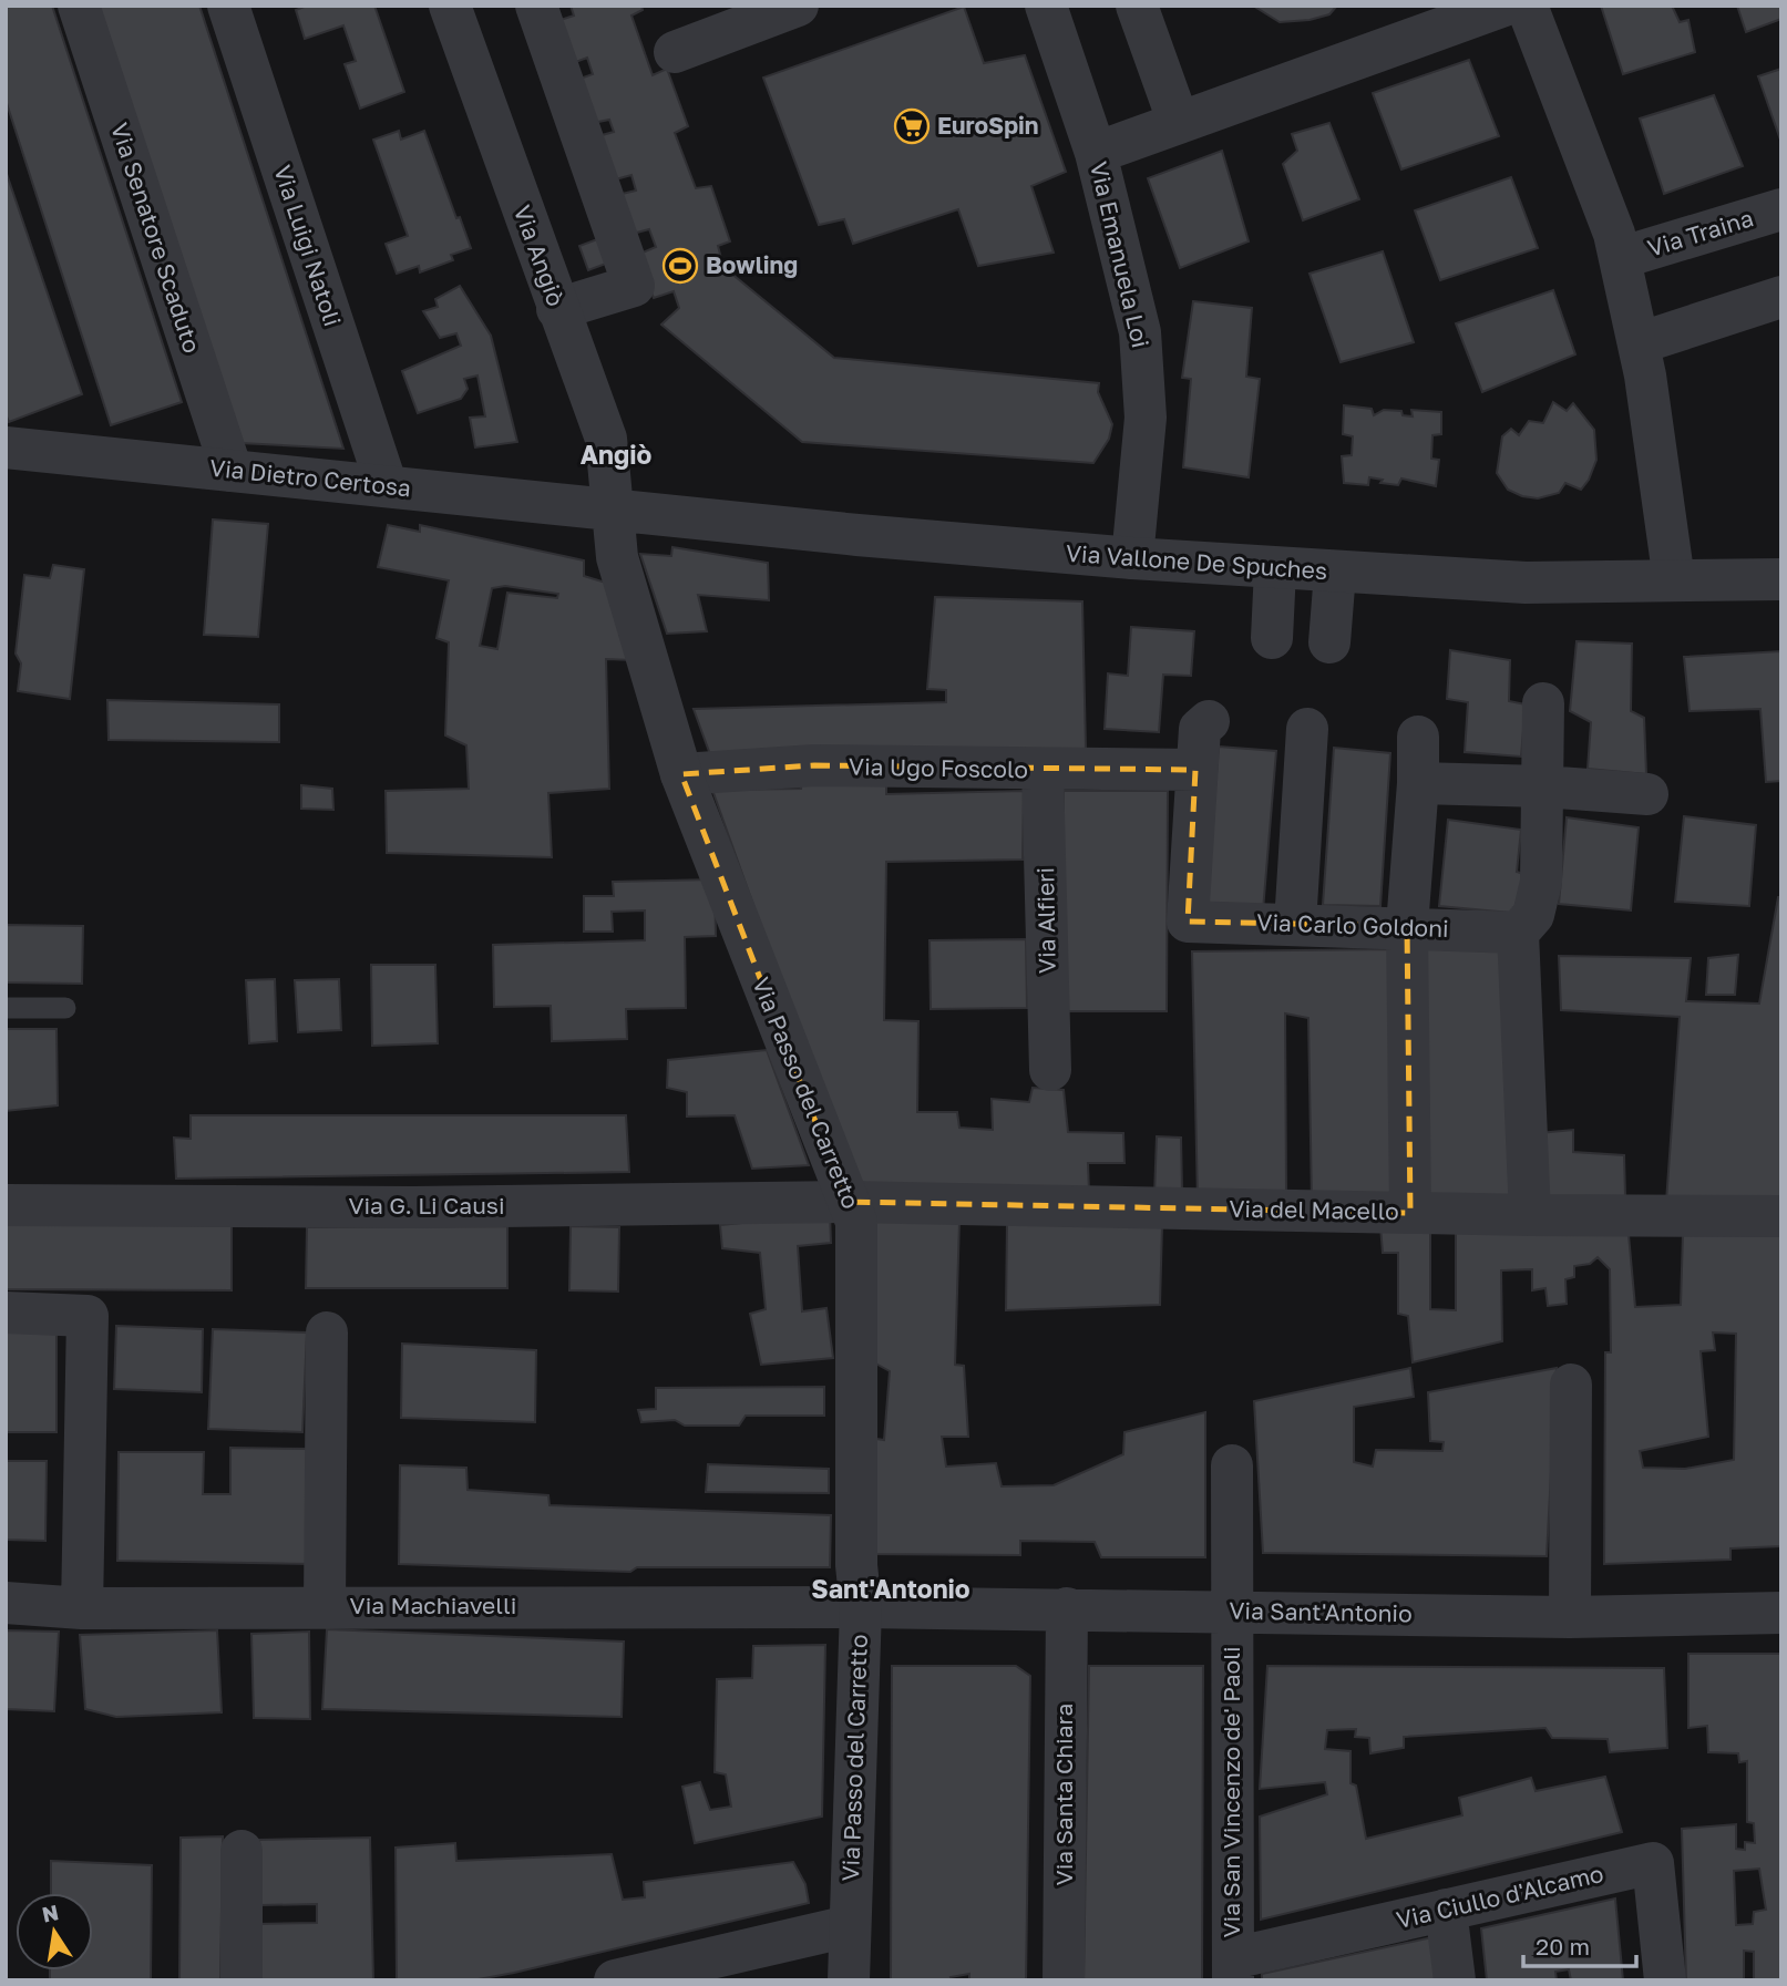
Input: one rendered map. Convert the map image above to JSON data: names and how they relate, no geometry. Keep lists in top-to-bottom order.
{
  "streets": {
    "street": [
      "Via Traina",
      "Via Senatore Scaduto",
      "Via Luigi Natoli",
      "Via Emanuela Loi",
      "Via Angiò",
      "Via Dietro Certosa",
      "Via Vallone De Spuches",
      "Via Ugo Foscolo",
      "Via Alfieri",
      "Via Carlo Goldoni",
      "Via Passo del Carretto",
      "Via G. Li Causi",
      "Via del Macello",
      "Via Machiavelli",
      "Via Sant'Antonio",
      "Via San Vincenzo de' Paoli",
      "Via Santa Chiara",
      "Via Ciullo d'Alcamo"
    ]
  },
  "crossings": [
    ["Via Senatore Scaduto", "Via Dietro Certosa"],
    ["Via Luigi Natoli", "Via Dietro Certosa"],
    ["Via Emanuela Loi", "Via Vallone De Spuches"],
    ["Via Angiò", "Via Dietro Certosa"],
    ["Via Angiò", "Via Vallone De Spuches"],
    ["Via Angiò", "Via Passo del Carretto"],
    ["Via Dietro Certosa", "Via Vallone De Spuches"],
    ["Via Dietro Certosa", "Via Passo del Carretto"],
    ["Via Vallone De Spuches", "Via Passo del Carretto"],
    ["Via Ugo Foscolo", "Via Alfieri"],
    ["Via Ugo Foscolo", "Via Carlo Goldoni"],
    ["Via Ugo Foscolo", "Via Passo del Carretto"],
    ["Via Passo del Carretto", "Via G. Li Causi"],
    ["Via Passo del Carretto", "Via del Macello"],
    ["Via Passo del Carretto", "Via Machiavelli"],
    ["Via Passo del Carretto", "Via Sant'Antonio"],
    ["Via G. Li Causi", "Via del Macello"],
    ["Via Machiavelli", "Via Sant'Antonio"],
    ["Via Sant'Antonio", "Via San Vincenzo de' Paoli"],
    ["Via Sant'Antonio", "Via Santa Chiara"],
    ["Via San Vincenzo de' Paoli", "Via Ciullo d'Alcamo"]
  ],
  "districts": ["Angiò", "Sant'Antonio"],
  "places": {
    "supermarket": ["EuroSpin"],
    "sports": ["Bowling"]
  },
  "scale_bar": "20 m",
  "north": "top"
}
